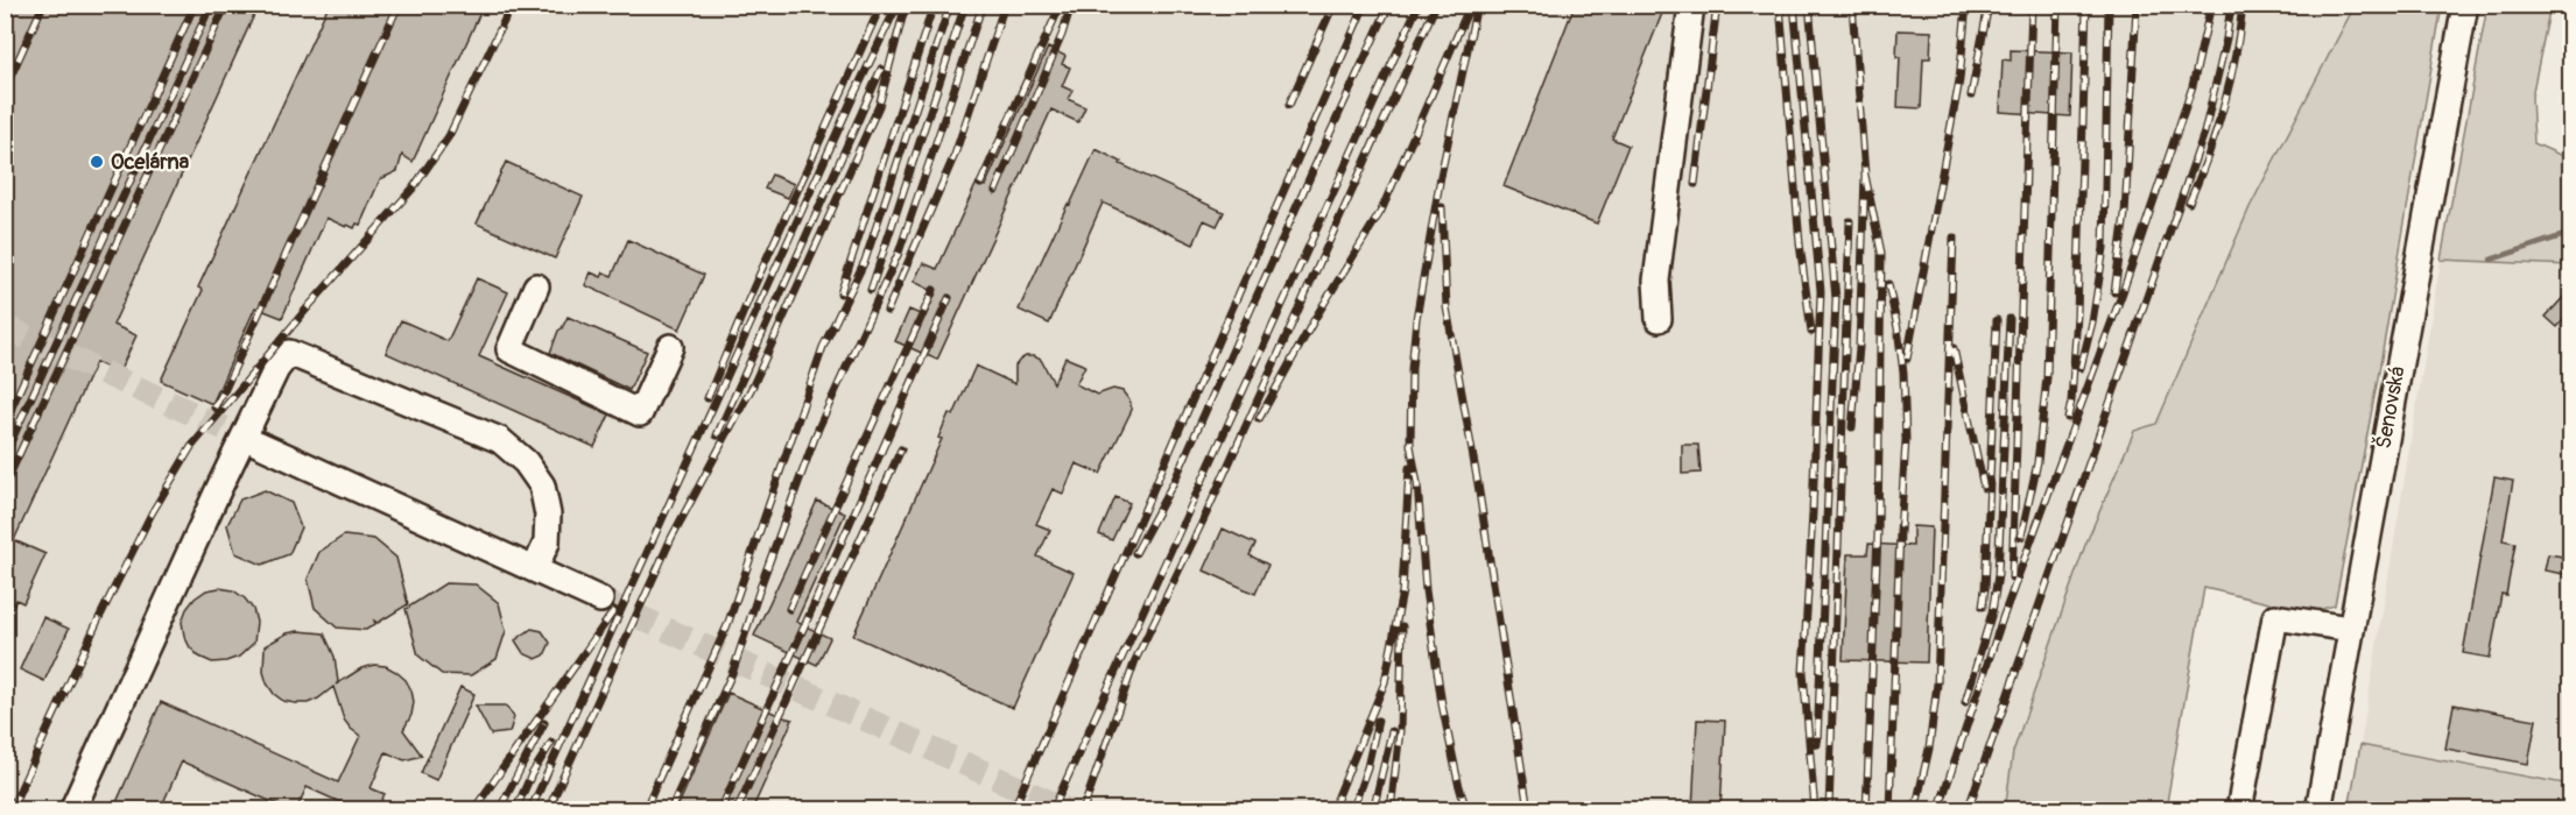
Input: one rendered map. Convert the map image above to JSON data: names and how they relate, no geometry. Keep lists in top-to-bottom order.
{
  "streets": {
    "street": ["Šenovská"]
  },
  "places": ["Ocelárna"]
}
